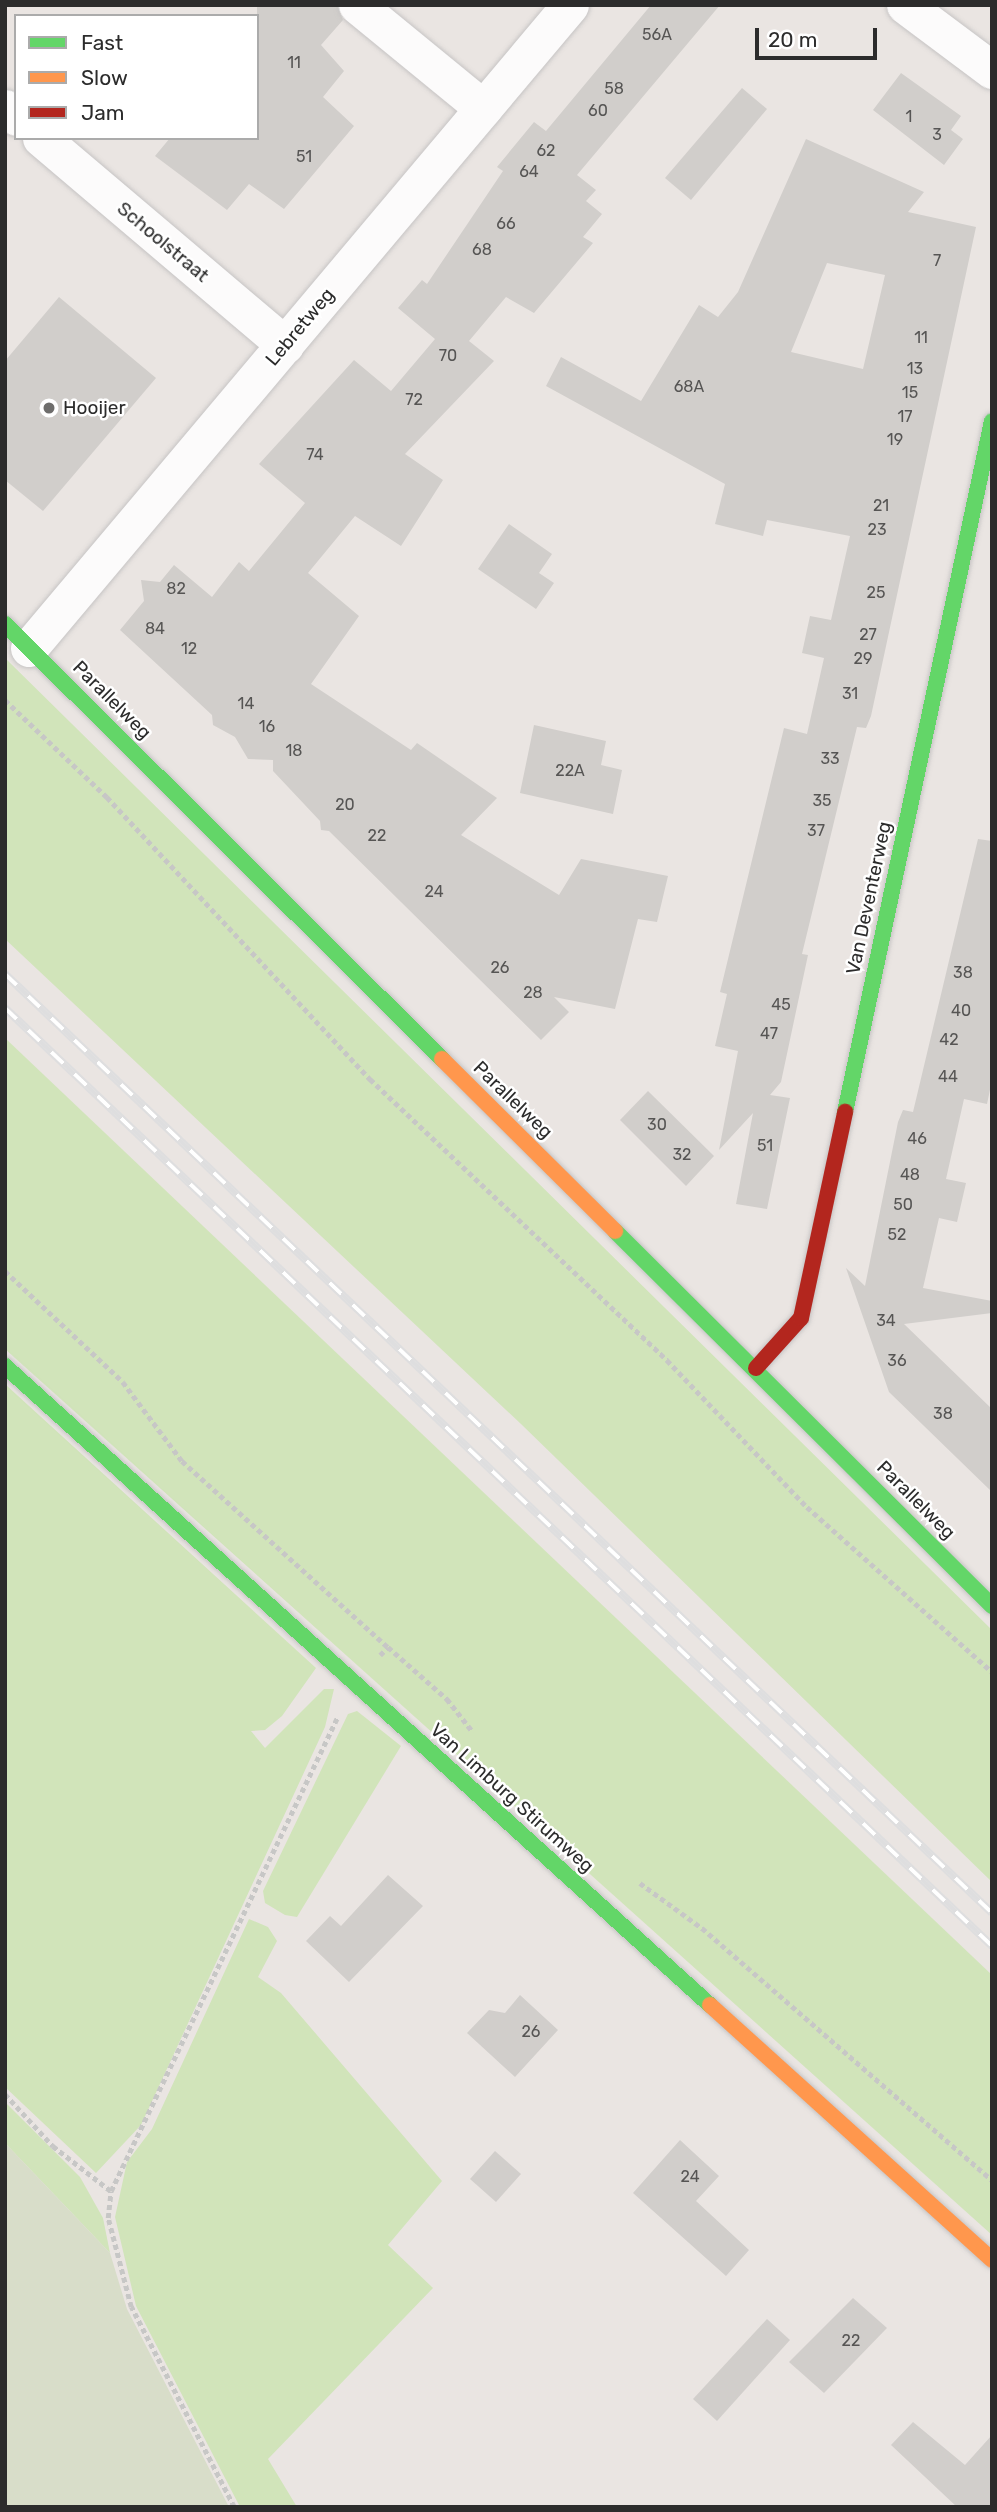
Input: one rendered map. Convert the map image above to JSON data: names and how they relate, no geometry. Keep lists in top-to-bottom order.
{
  "streets": {
    "street": [
      "Schoolstraat",
      "Lebretweg",
      "Parallelweg",
      "Van Deventerweg",
      "Van Limburg Stirumweg"
    ]
  },
  "crossings": [
    ["Schoolstraat", "Lebretweg"],
    ["Lebretweg", "Parallelweg"],
    ["Parallelweg", "Van Deventerweg"]
  ],
  "places": ["Hooijer"],
  "house_numbers": [
    "56A",
    "11",
    "58",
    "60",
    "1",
    "3",
    "62",
    "51",
    "64",
    "66",
    "68",
    "7",
    "11",
    "70",
    "13",
    "68A",
    "15",
    "72",
    "17",
    "19",
    "74",
    "21",
    "23",
    "82",
    "25",
    "84",
    "27",
    "12",
    "29",
    "31",
    "14",
    "16",
    "18",
    "33",
    "22A",
    "35",
    "20",
    "37",
    "22",
    "24",
    "26",
    "38",
    "28",
    "45",
    "40",
    "47",
    "42",
    "44",
    "30",
    "46",
    "51",
    "32",
    "48",
    "50",
    "52",
    "34",
    "36",
    "38",
    "26",
    "24",
    "22"
  ],
  "legend": ["Fast", "Slow", "Jam"],
  "scale_bar": "20 m"
}
